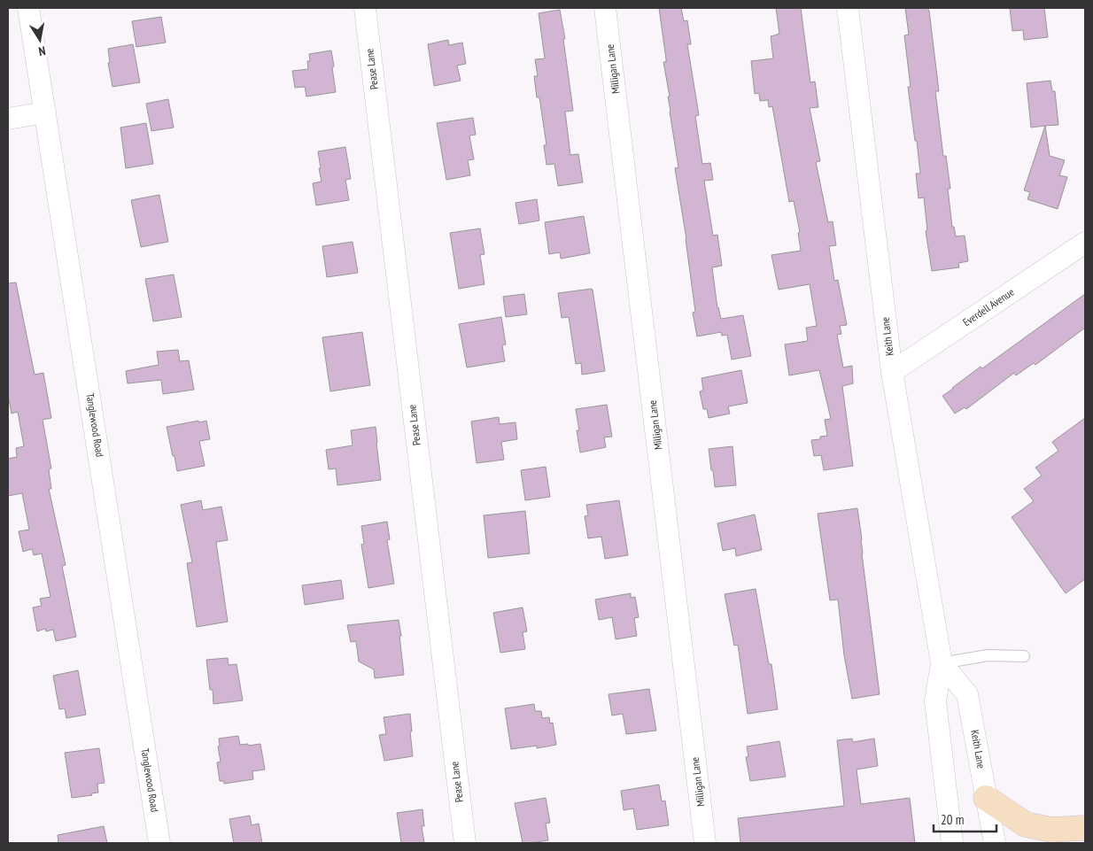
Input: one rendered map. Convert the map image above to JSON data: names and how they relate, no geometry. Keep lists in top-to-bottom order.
{
  "streets": {
    "street": [
      "Pease Lane",
      "Milligan Lane",
      "Everdell Avenue",
      "Keith Lane",
      "Tanglewood Road"
    ]
  },
  "crossings": [
    ["Everdell Avenue", "Keith Lane"]
  ],
  "scale_bar": "20 m",
  "north": "bottom"
}
